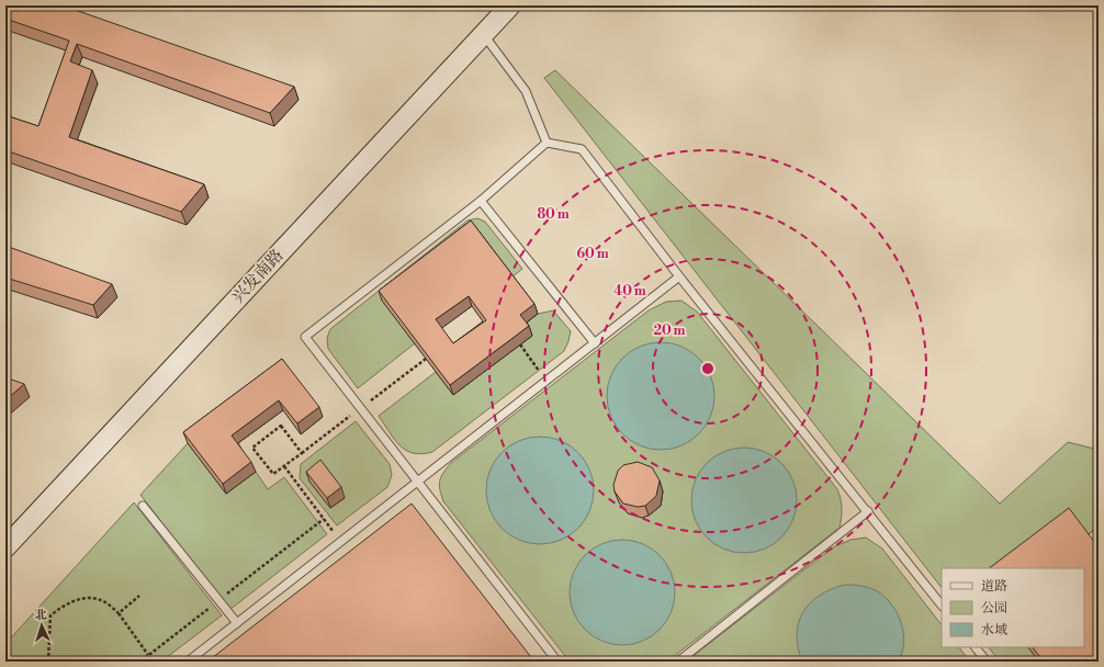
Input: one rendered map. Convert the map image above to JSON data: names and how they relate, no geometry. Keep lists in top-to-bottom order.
{
  "streets": {
    "street": ["兴发南路"]
  },
  "legend": ["道路", "公园", "水域"],
  "north": "top",
  "rings": [
    "80 m",
    "60 m",
    "40 m",
    "20 m"
  ]
}
